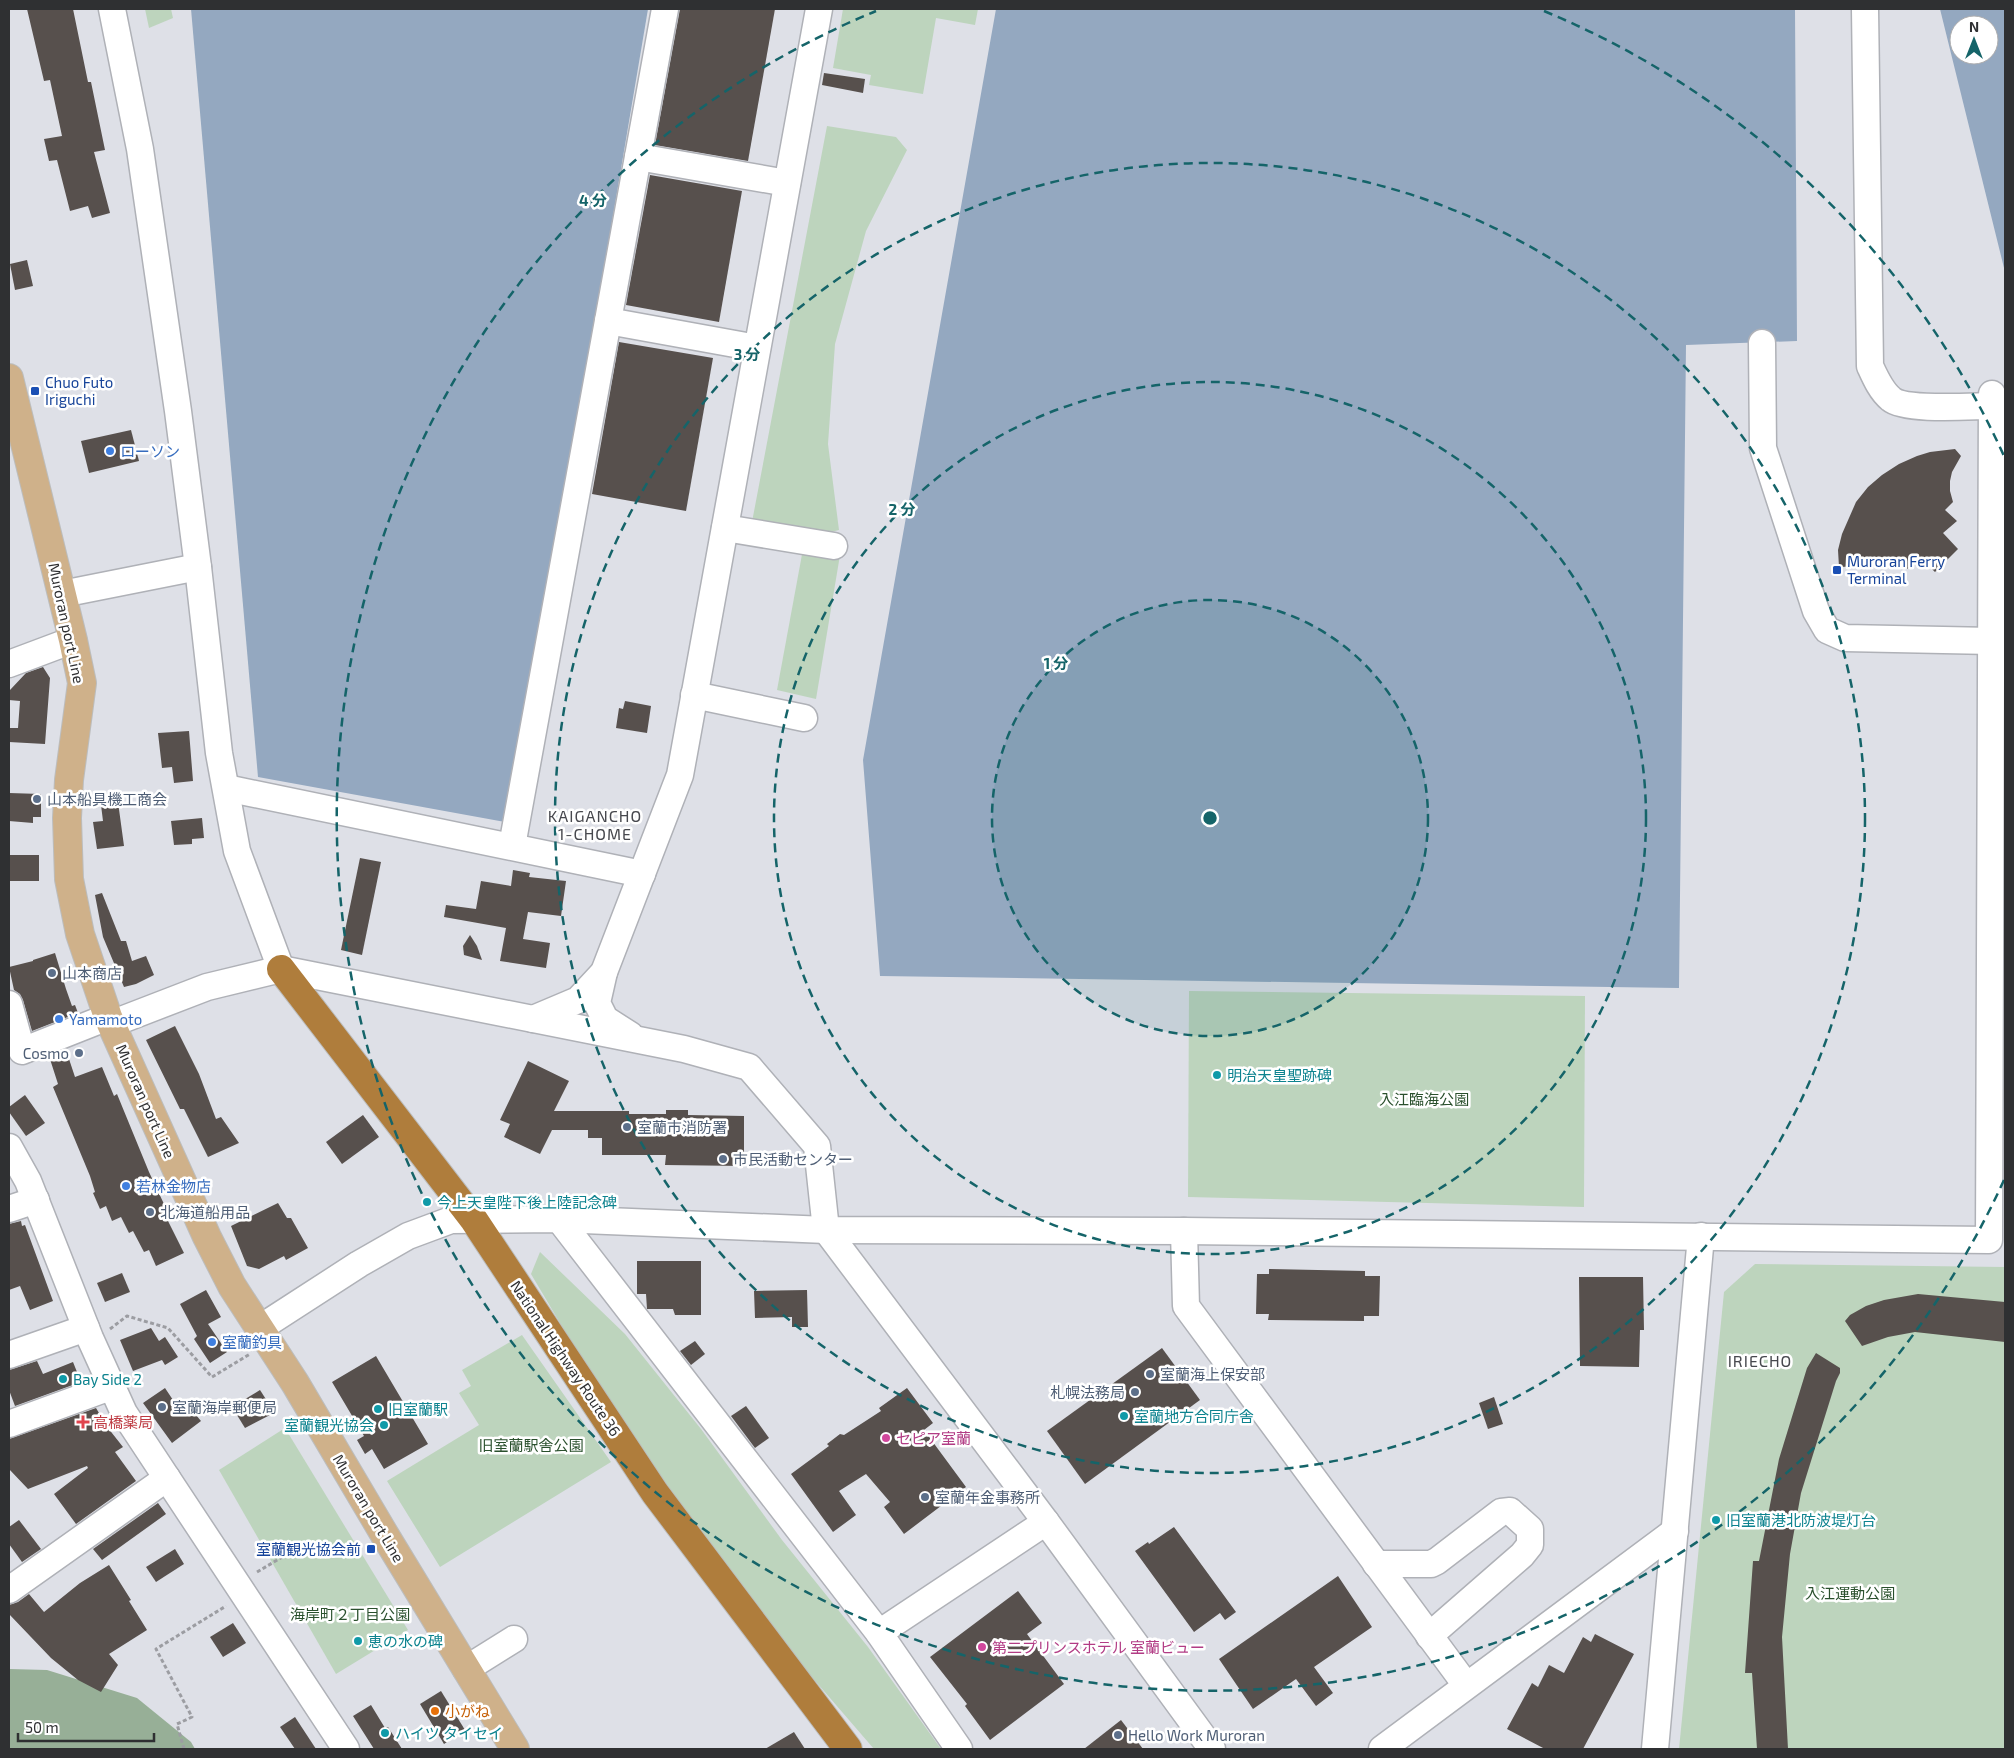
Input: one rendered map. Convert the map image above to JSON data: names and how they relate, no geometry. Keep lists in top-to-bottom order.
{
  "streets": {
    "highway": ["National Highway Route 36"],
    "main road": ["Muroran port Line"]
  },
  "districts": ["KAIGANCHO 1-CHOME", "IRIECHO"],
  "parks": [
    "入江臨海公園",
    "旧室蘭駅舎公園",
    "入江運動公園",
    "海岸町２丁目公園"
  ],
  "places": {
    "transit": ["Chuo Futo Iriguchi", "Muroran Ferry Terminal", "室蘭観光協会前"],
    "other": [
      "ローソン",
      "山本船具機工商会",
      "山本商店",
      "Yamamoto",
      "Cosmo",
      "明治天皇聖跡碑",
      "室蘭市消防署",
      "市民活動センター",
      "若林金物店",
      "今上天皇陛下後上陸記念碑",
      "北海道船用品",
      "室蘭釣具",
      "室蘭海上保安部",
      "Bay Side 2",
      "札幌法務局",
      "室蘭海岸郵便局",
      "旧室蘭駅",
      "室蘭地方合同庁舎",
      "室蘭観光協会",
      "セピア室蘭",
      "室蘭年金事務所",
      "旧室蘭港北防波堤灯台",
      "恵の水の碑",
      "第二プリンスホテル 室蘭ビュー",
      "小がね",
      "ハイツ タイセイ",
      "Hello Work Muroran"
    ],
    "health": ["高橋薬局"]
  },
  "scale_bar": "50 m",
  "north": "top",
  "rings": [
    "4 分",
    "3 分",
    "2 分",
    "1 分"
  ]
}
